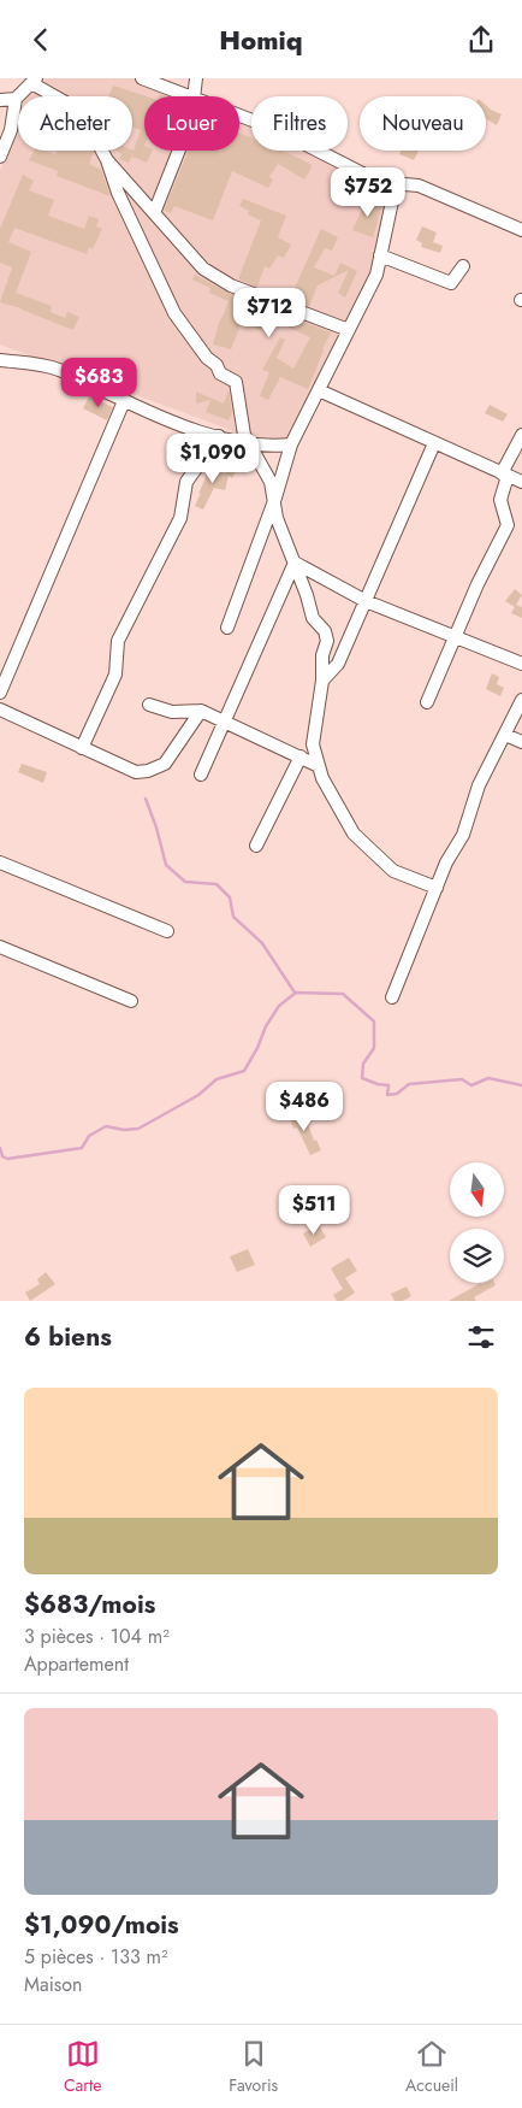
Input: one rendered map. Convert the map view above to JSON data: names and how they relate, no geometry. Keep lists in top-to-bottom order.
{
  "north": "bottom",
  "page": {
    "header": "Homiq",
    "chip": [
      "Acheter",
      "Louer",
      "Filtres",
      "Nouveau"
    ],
    "price": [
      "$752",
      "$712",
      "$683",
      "$1,090",
      "$486",
      "$511"
    ],
    "heading": "6 biens",
    "list": [
      {
        "name": "$683/mois",
        "note": "3 pièces · 104 m² · Appartement"
      },
      {
        "name": "$1,090/mois",
        "note": "5 pièces · 133 m² · Maison"
      }
    ],
    "tabs": ["Carte", "Favoris", "Accueil"]
  }
}
